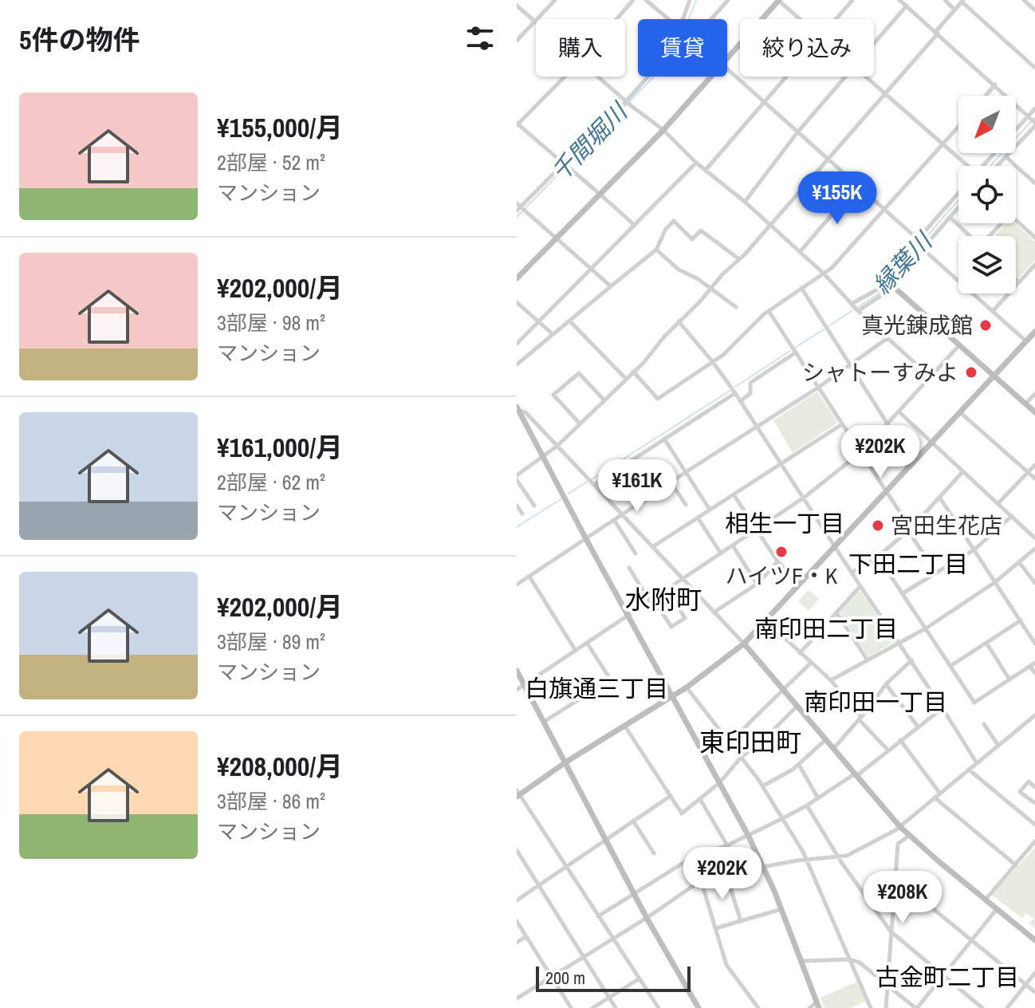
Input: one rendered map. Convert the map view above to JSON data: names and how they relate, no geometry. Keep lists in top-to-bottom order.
{
  "districts": [
    "相生一丁目",
    "下田二丁目",
    "水附町",
    "南印田二丁目",
    "白旗通三丁目",
    "南印田一丁目",
    "東印田町",
    "古金町二丁目"
  ],
  "water": ["千間堀川", "縁葉川"],
  "places": [
    "真光錬成館",
    "シャトーすみよ",
    "宮田生花店",
    "ハイツF・K"
  ],
  "scale_bar": "200 m",
  "north": "bottom left",
  "page": {
    "heading": "5件の物件",
    "chip": ["購入", "賃貸", "絞り込み"],
    "list": [
      {
        "name": "¥155,000/月",
        "note": "2部屋 · 52 m² · マンション"
      },
      {
        "name": "¥202,000/月",
        "note": "3部屋 · 98 m² · マンション"
      },
      {
        "name": "¥161,000/月",
        "note": "2部屋 · 62 m² · マンション"
      },
      {
        "name": "¥202,000/月",
        "note": "3部屋 · 89 m² · マンション"
      },
      {
        "name": "¥208,000/月",
        "note": "3部屋 · 86 m² · マンション"
      }
    ],
    "price": [
      "¥155K",
      "¥202K",
      "¥161K",
      "¥202K",
      "¥208K"
    ],
    "scale": "200 m"
  }
}
